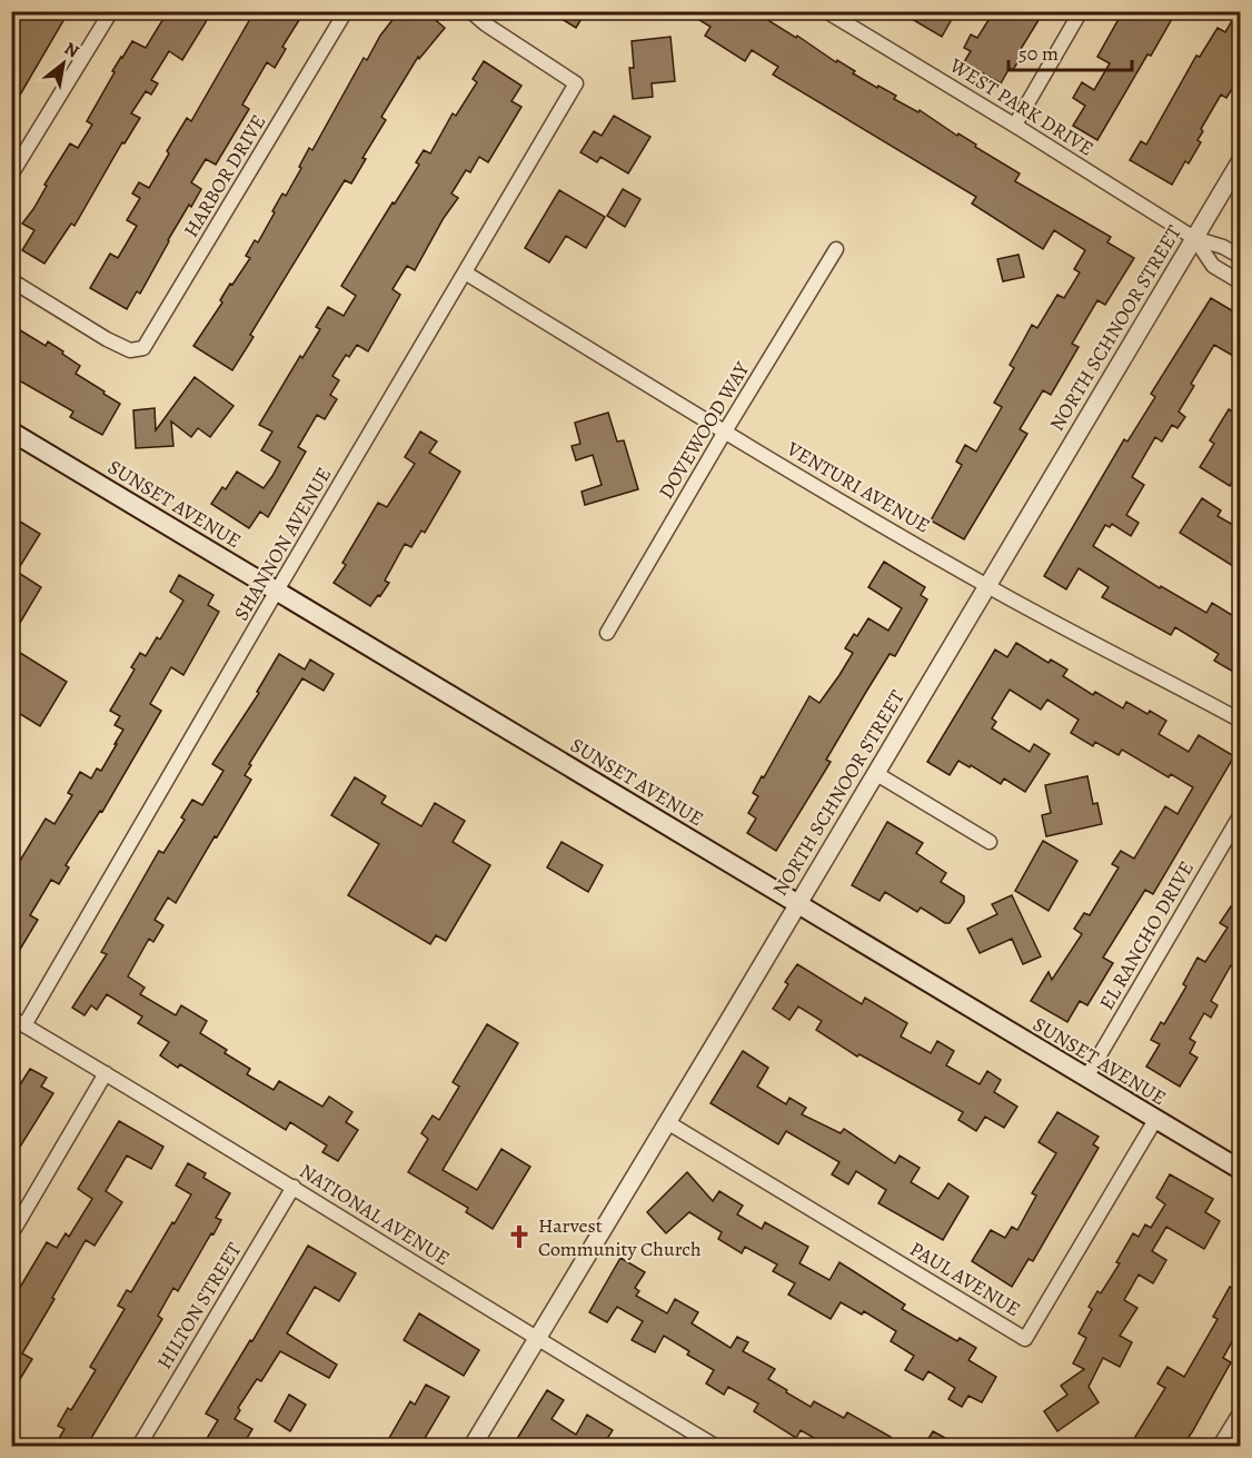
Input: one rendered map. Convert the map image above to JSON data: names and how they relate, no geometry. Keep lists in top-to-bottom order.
{
  "streets": {
    "main road": ["SUNSET AVENUE"],
    "street": [
      "WEST PARK DRIVE",
      "HARBOR DRIVE",
      "NORTH SCHNOOR STREET",
      "DOVEWOOD WAY",
      "VENTURI AVENUE",
      "SHANNON AVENUE",
      "EL RANCHO DRIVE",
      "NATIONAL AVENUE",
      "PAUL AVENUE",
      "HILTON STREET"
    ]
  },
  "crossings": [
    ["WEST PARK DRIVE", "NORTH SCHNOOR STREET"],
    ["NORTH SCHNOOR STREET", "VENTURI AVENUE"],
    ["NORTH SCHNOOR STREET", "SUNSET AVENUE"],
    ["NORTH SCHNOOR STREET", "NATIONAL AVENUE"],
    ["NORTH SCHNOOR STREET", "PAUL AVENUE"],
    ["DOVEWOOD WAY", "VENTURI AVENUE"],
    ["VENTURI AVENUE", "SHANNON AVENUE"],
    ["SUNSET AVENUE", "SHANNON AVENUE"],
    ["SUNSET AVENUE", "EL RANCHO DRIVE"],
    ["SUNSET AVENUE", "PAUL AVENUE"],
    ["SHANNON AVENUE", "NATIONAL AVENUE"],
    ["NATIONAL AVENUE", "HILTON STREET"]
  ],
  "places": {
    "church": ["Harvest Community Church"]
  },
  "scale_bar": "50 m",
  "north": "top right"
}
